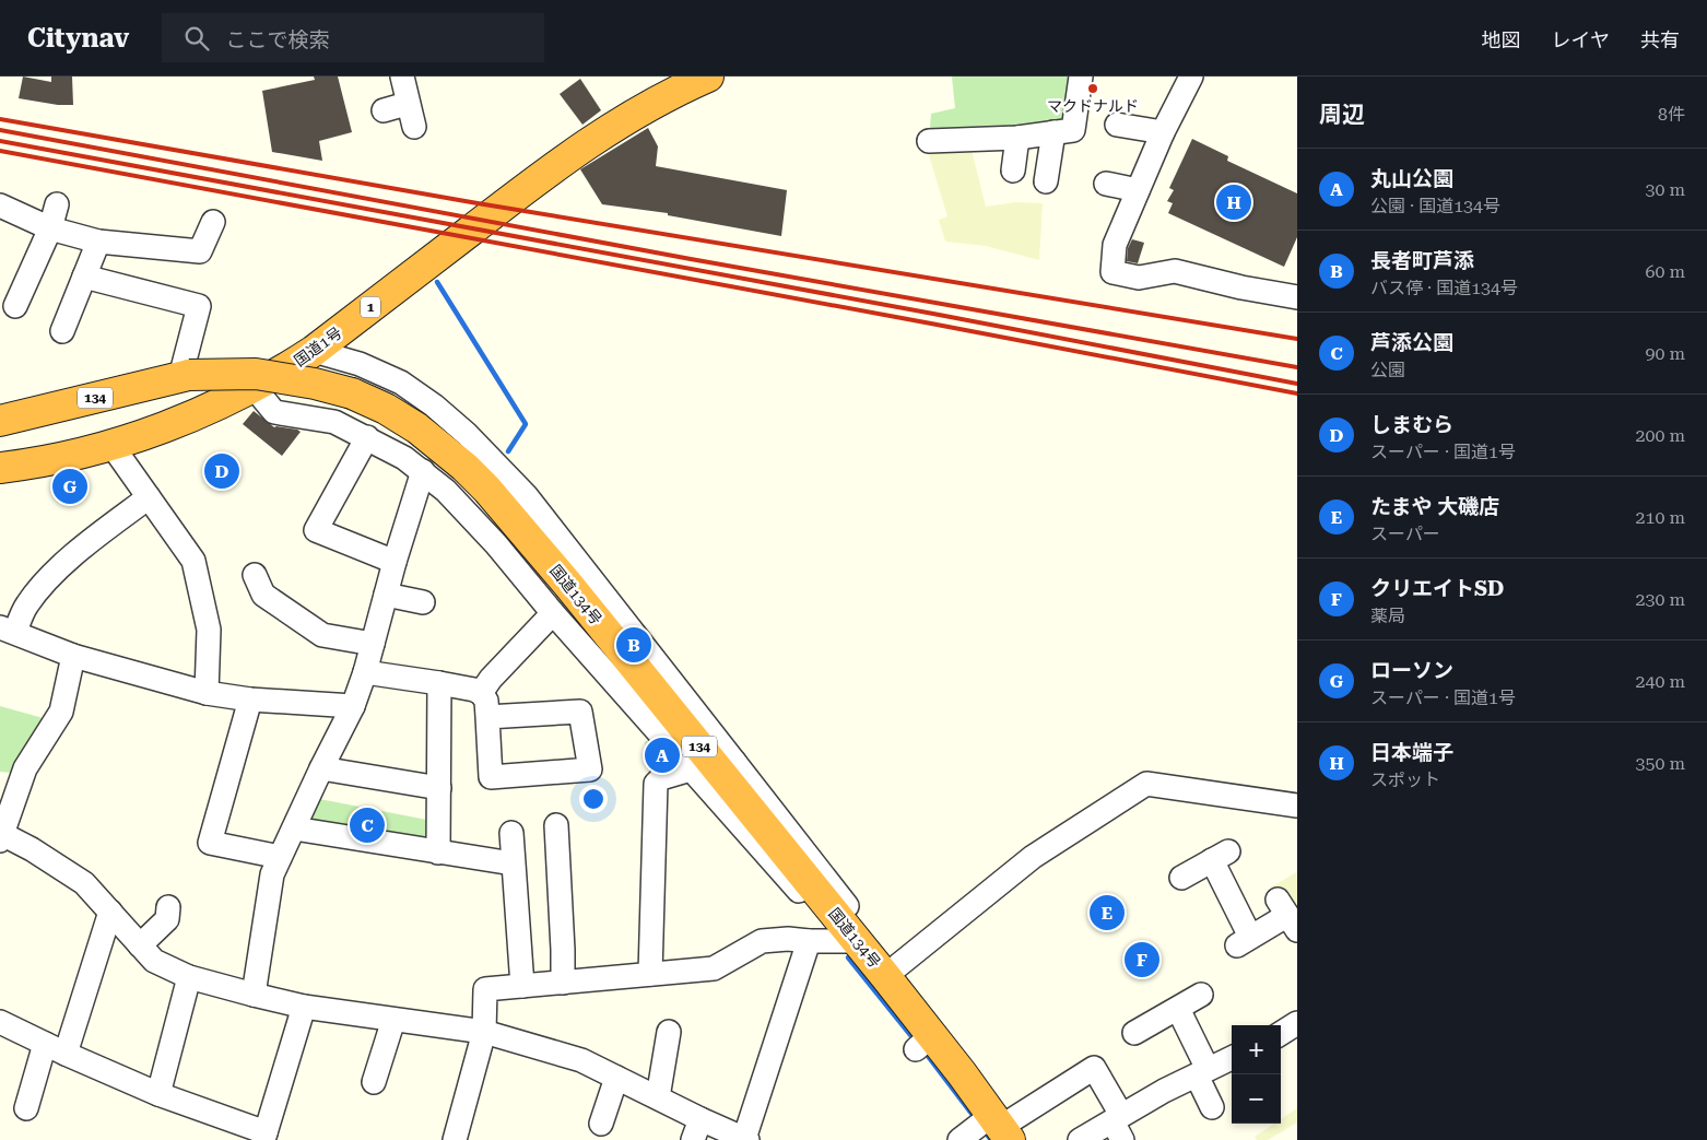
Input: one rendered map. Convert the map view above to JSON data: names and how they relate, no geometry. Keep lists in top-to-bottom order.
{
  "streets": {
    "highway": [
      "1",
      "国道1号",
      "134",
      "国道134号"
    ]
  },
  "places": ["マクドナルド"],
  "page": {
    "header": "Citynav",
    "search": "ここで検索",
    "nav": ["地図", "レイヤ", "共有"],
    "heading": ["周辺", "8件"],
    "list": [
      {
        "mark": "A",
        "name": "丸山公園",
        "note": "公園 · 国道134号",
        "value": "30 m"
      },
      {
        "mark": "B",
        "name": "長者町芦添",
        "note": "バス停 · 国道134号",
        "value": "60 m"
      },
      {
        "mark": "C",
        "name": "芦添公園",
        "note": "公園",
        "value": "90 m"
      },
      {
        "mark": "D",
        "name": "しまむら",
        "note": "スーパー · 国道1号",
        "value": "200 m"
      },
      {
        "mark": "E",
        "name": "たまや 大磯店",
        "note": "スーパー",
        "value": "210 m"
      },
      {
        "mark": "F",
        "name": "クリエイトSD",
        "note": "薬局",
        "value": "230 m"
      },
      {
        "mark": "G",
        "name": "ローソン",
        "note": "スーパー · 国道1号",
        "value": "240 m"
      },
      {
        "mark": "H",
        "name": "日本端子",
        "note": "スポット",
        "value": "350 m"
      }
    ],
    "pins": [
      "H",
      "D",
      "G",
      "B",
      "A",
      "C",
      "E",
      "F"
    ],
    "map_buttons": ["+", "−"]
  }
}
